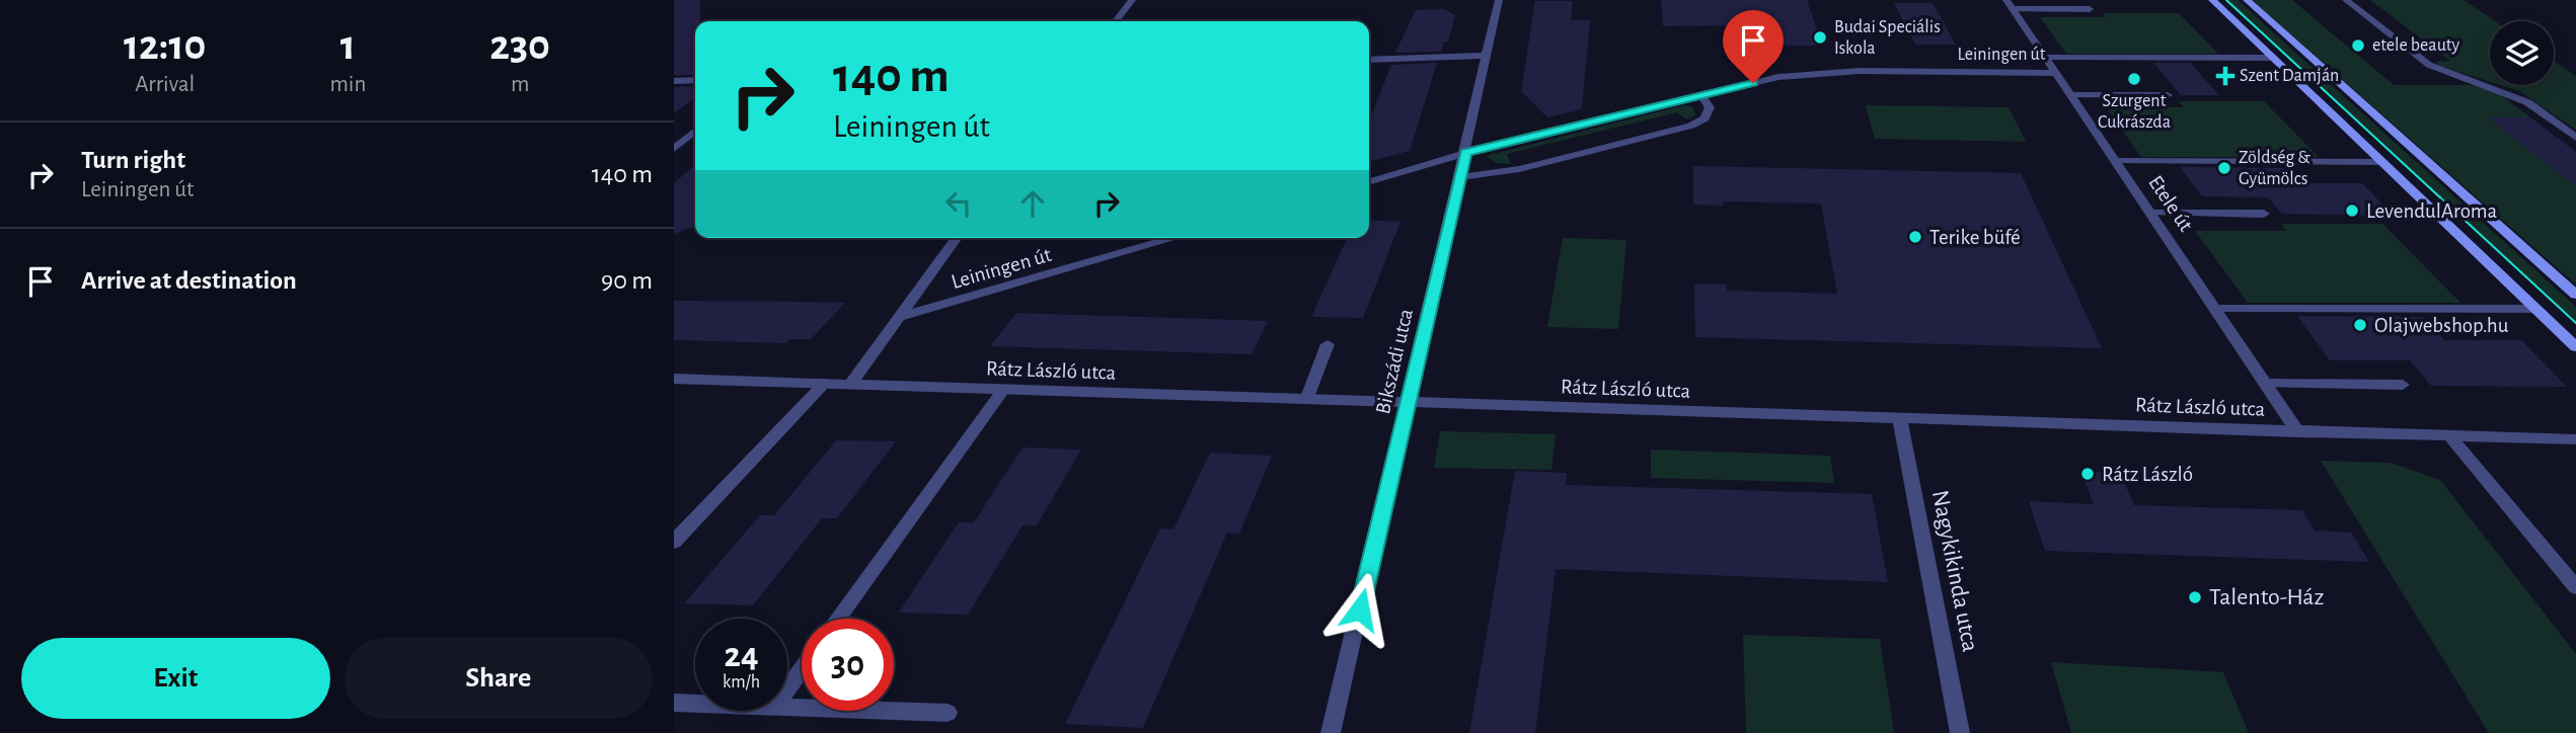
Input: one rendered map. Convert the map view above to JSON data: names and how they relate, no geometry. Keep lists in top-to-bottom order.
{
  "streets": {
    "street": [
      "Leiningen út",
      "Etele út",
      "Bikszádi utca",
      "Rátz László utca",
      "Nagykikinda utca"
    ]
  },
  "crossings": [
    ["Leiningen út", "Etele út"],
    ["Leiningen út", "Bikszádi utca"],
    ["Etele út", "Rátz László utca"],
    ["Bikszádi utca", "Rátz László utca"],
    ["Rátz László utca", "Nagykikinda utca"]
  ],
  "places": {
    "other": [
      "Budai Speciális Iskola",
      "etele beauty",
      "Szurgent Cukrászda",
      "Zöldség & Gyümölcs",
      "LevendulAroma",
      "Terike büfé",
      "Olajwebshop.hu",
      "Rátz László",
      "Talento-Ház"
    ],
    "health": ["Szent Damján"]
  },
  "page": {
    "eta": [
      "12:10",
      "Arrival",
      "1",
      "min",
      "230",
      "m"
    ],
    "turn": ["140 m", "Leiningen út"],
    "list": [
      {
        "name": "Turn right",
        "note": "Leiningen út",
        "value": "140 m"
      },
      {
        "name": "Arrive at destination",
        "value": "90 m"
      }
    ],
    "speed": "24 km/h",
    "limit": "30",
    "buttons": ["Exit", "Share"]
  }
}
